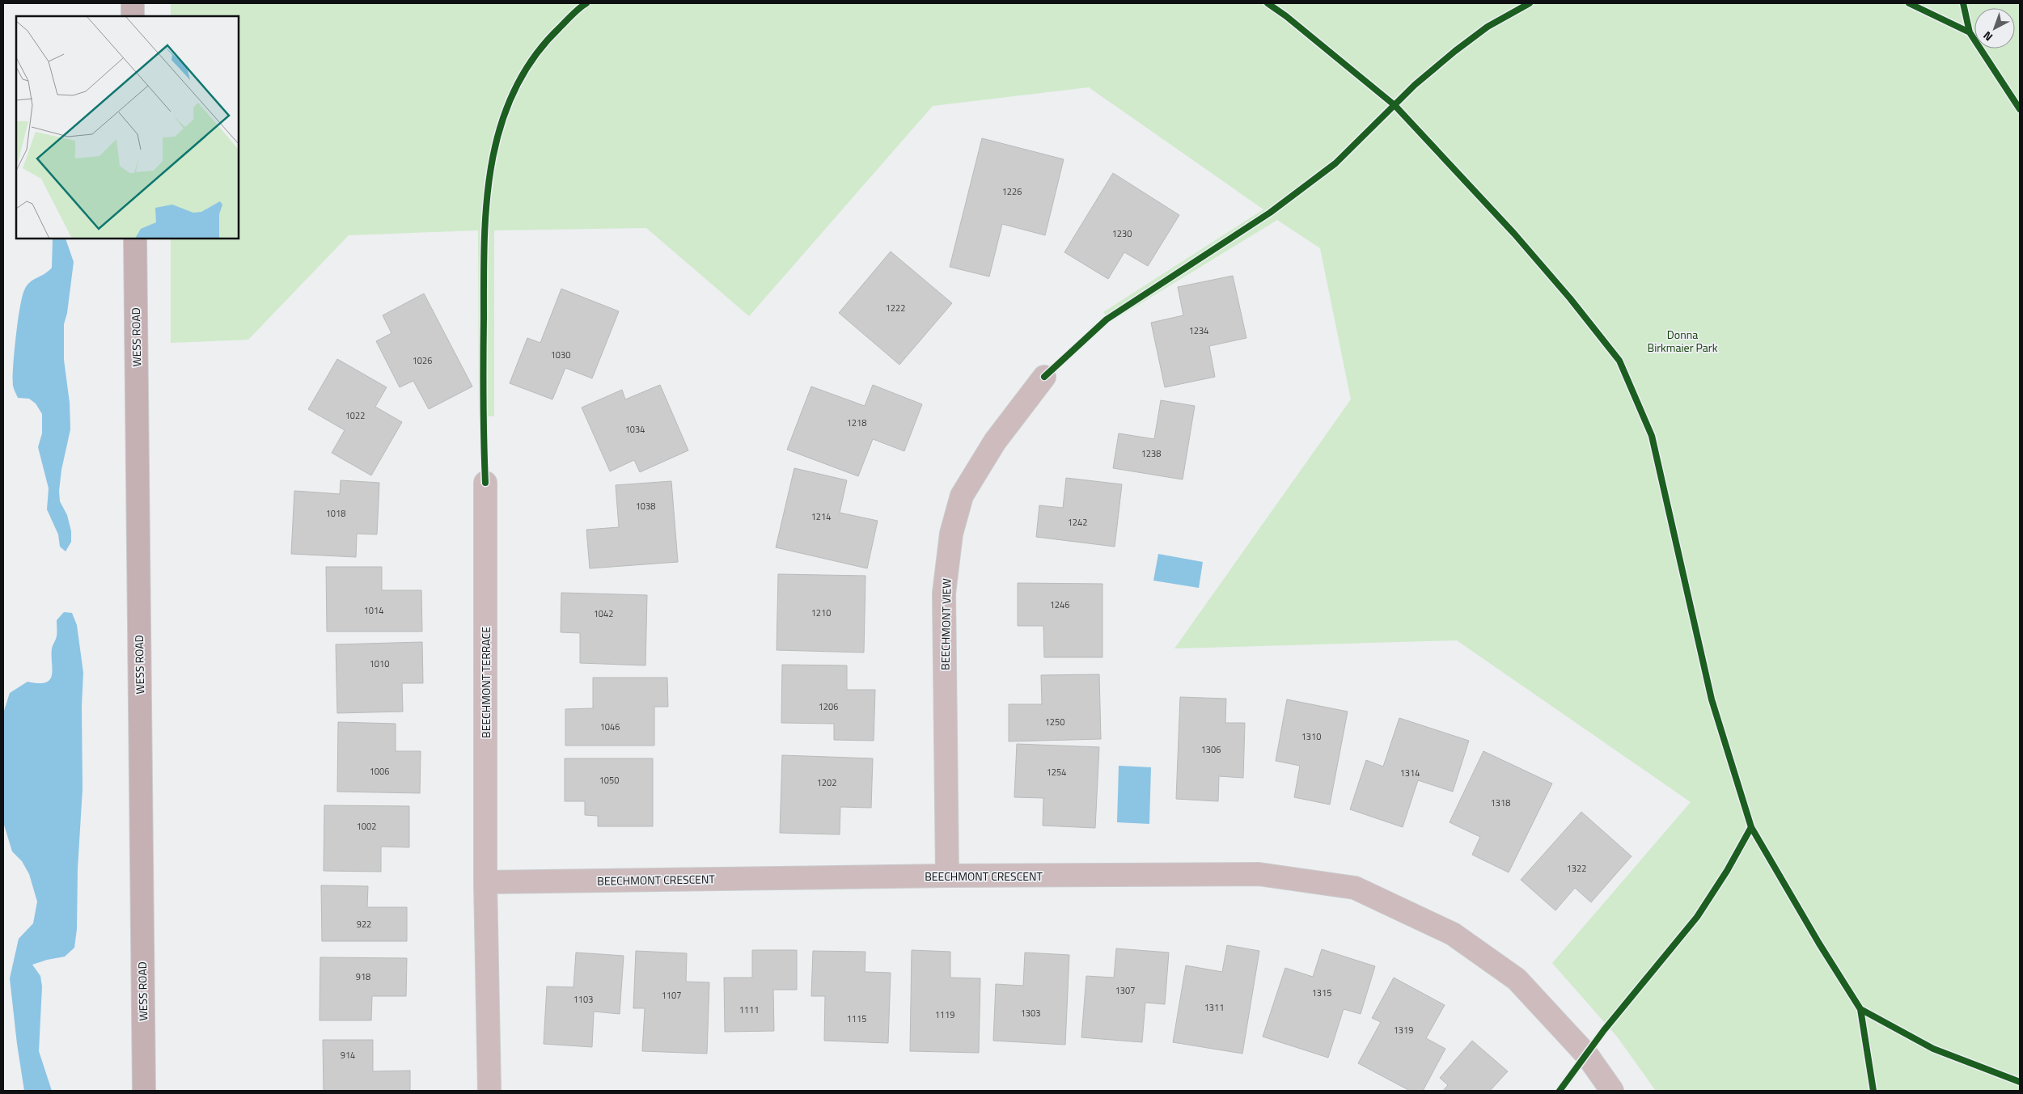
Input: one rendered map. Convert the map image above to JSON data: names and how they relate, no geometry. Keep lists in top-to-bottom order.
{
  "streets": {
    "street": [
      "WESS ROAD",
      "BEECHMONT VIEW",
      "BEECHMONT TERRACE",
      "BEECHMONT CRESCENT"
    ]
  },
  "crossings": [
    ["BEECHMONT VIEW", "BEECHMONT CRESCENT"],
    ["BEECHMONT TERRACE", "BEECHMONT CRESCENT"]
  ],
  "parks": ["Donna Birkmaier Park"],
  "house_numbers": [
    "1226",
    "1230",
    "1222",
    "1234",
    "1030",
    "1026",
    "1022",
    "1218",
    "1034",
    "1238",
    "1038",
    "1018",
    "1214",
    "1242",
    "1246",
    "1014",
    "1210",
    "1042",
    "1010",
    "1206",
    "1250",
    "1046",
    "1310",
    "1306",
    "1006",
    "1254",
    "1314",
    "1050",
    "1202",
    "1318",
    "1002",
    "1322",
    "922",
    "918",
    "1307",
    "1315",
    "1107",
    "1103",
    "1311",
    "1111",
    "1303",
    "1119",
    "1115",
    "1319",
    "914"
  ],
  "north": "bottom left"
}
